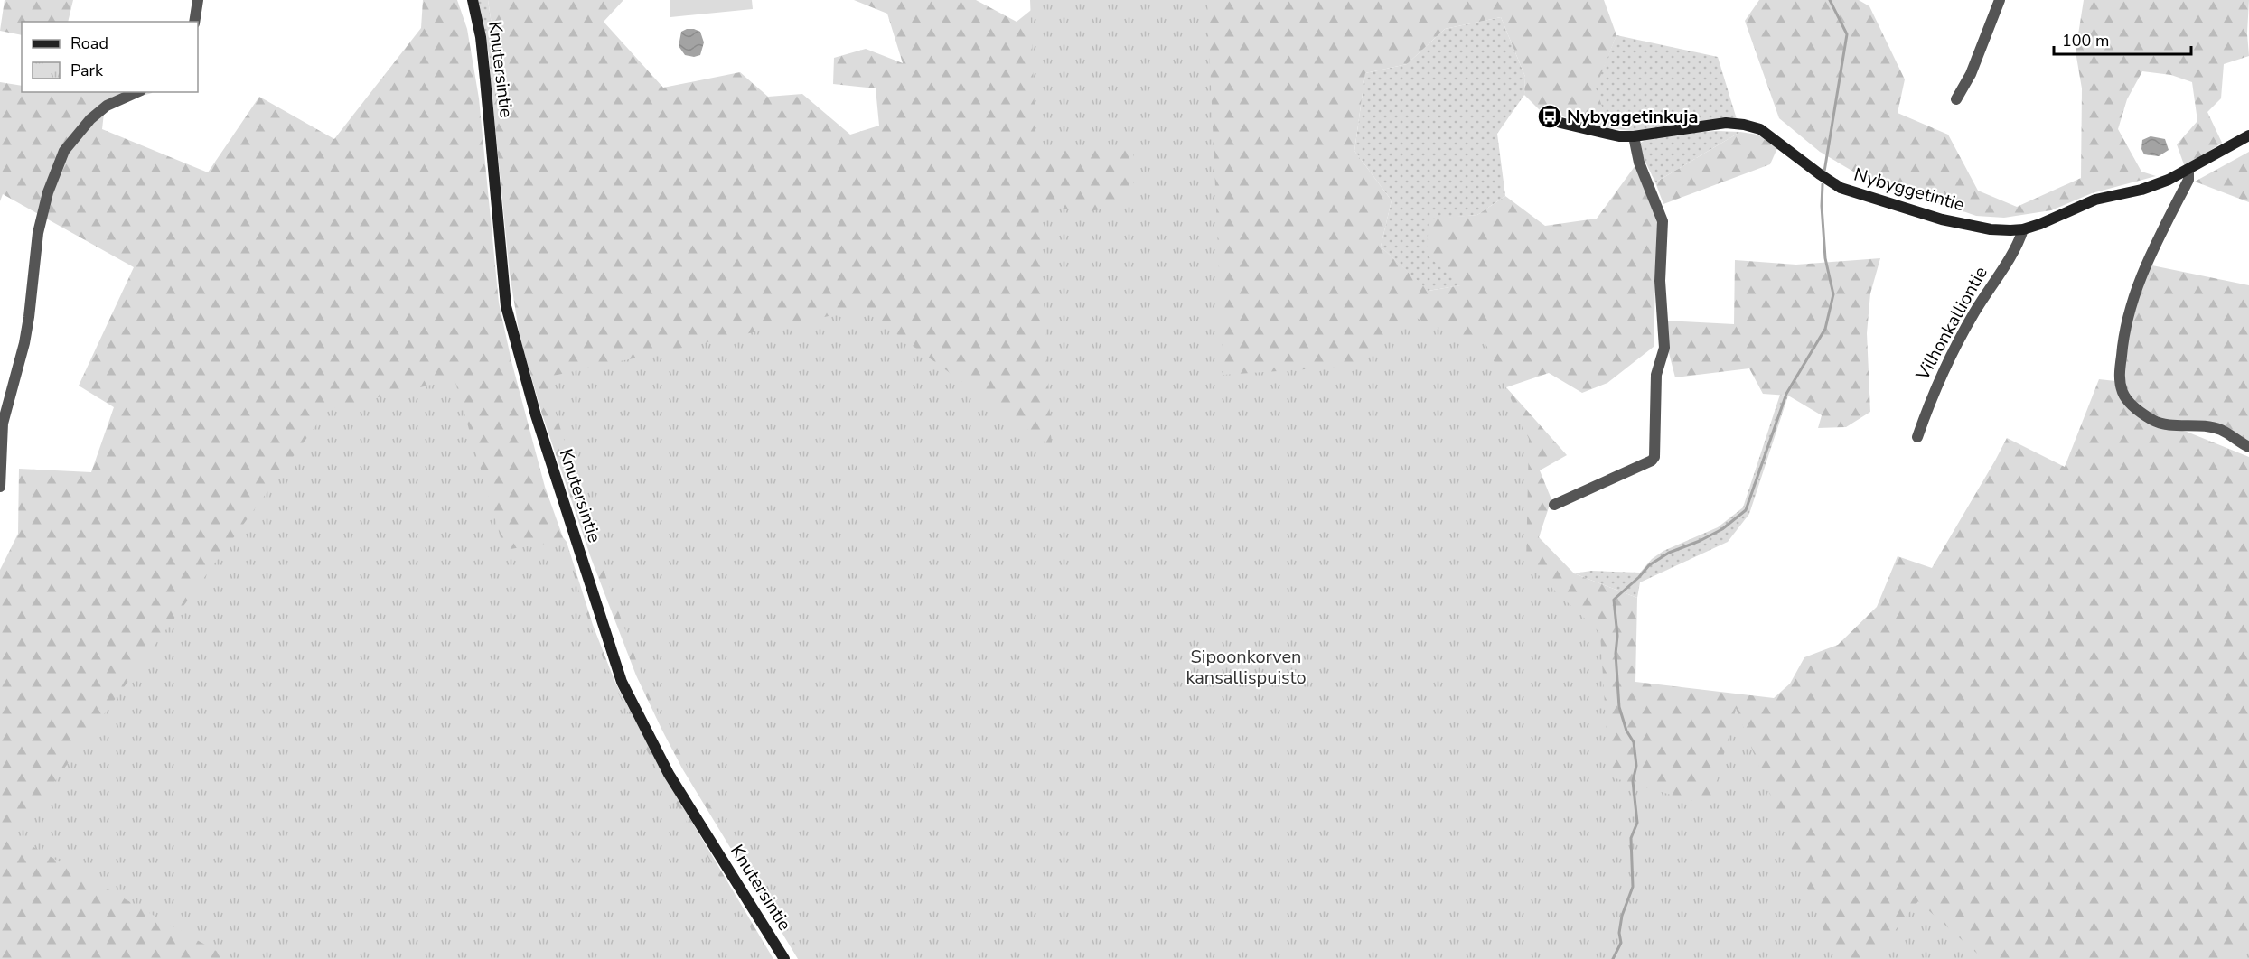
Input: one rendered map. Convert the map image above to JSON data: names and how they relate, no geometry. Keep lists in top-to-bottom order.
{
  "streets": {
    "street": ["Knutersintie", "Nybyggetintie", "Vilhonkalliontie"]
  },
  "crossings": [
    ["Nybyggetintie", "Vilhonkalliontie"]
  ],
  "parks": ["Sipoonkorven kansallispuisto"],
  "places": {
    "bus stop": ["Nybyggetinkuja"]
  },
  "legend": ["Road", "Park"],
  "scale_bar": "100 m"
}
